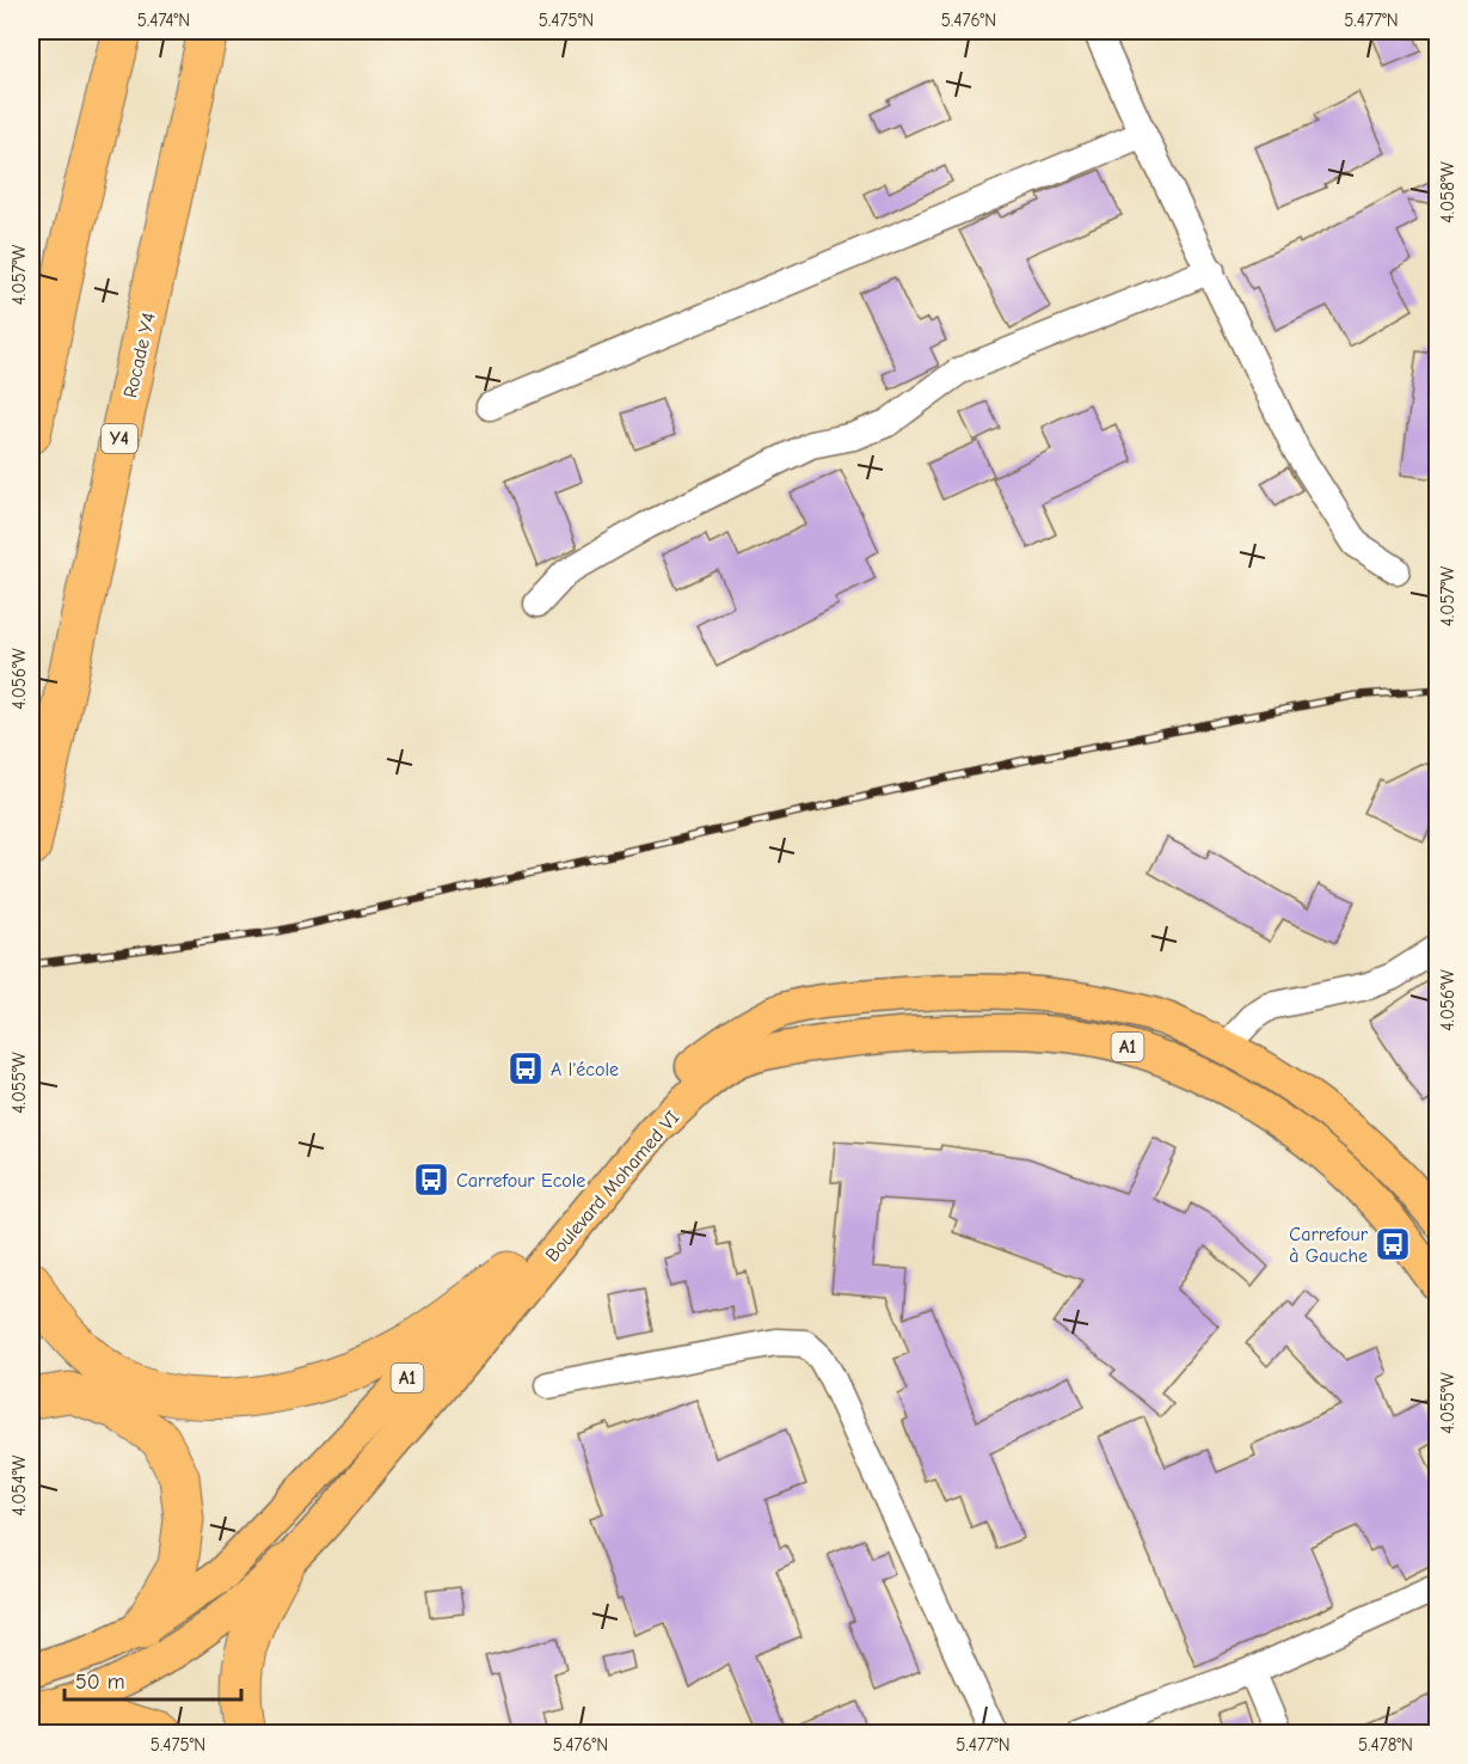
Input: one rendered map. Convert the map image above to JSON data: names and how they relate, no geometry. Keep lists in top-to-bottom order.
{
  "streets": {
    "highway": ["Rocade Y4", "Y4"],
    "main road": ["A1", "Boulevard Mohamed VI"]
  },
  "places": {
    "bus stop": ["A l'école", "Carrefour Ecole", "Carrefour à Gauche"]
  },
  "scale_bar": "50 m",
  "coordinates": [
    "5.474°N",
    "5.475°N",
    "5.476°N",
    "5.477°N",
    "4.058°W",
    "4.057°W",
    "4.056°W",
    "4.055°W",
    "4.054°W",
    "5.478°N"
  ]
}
